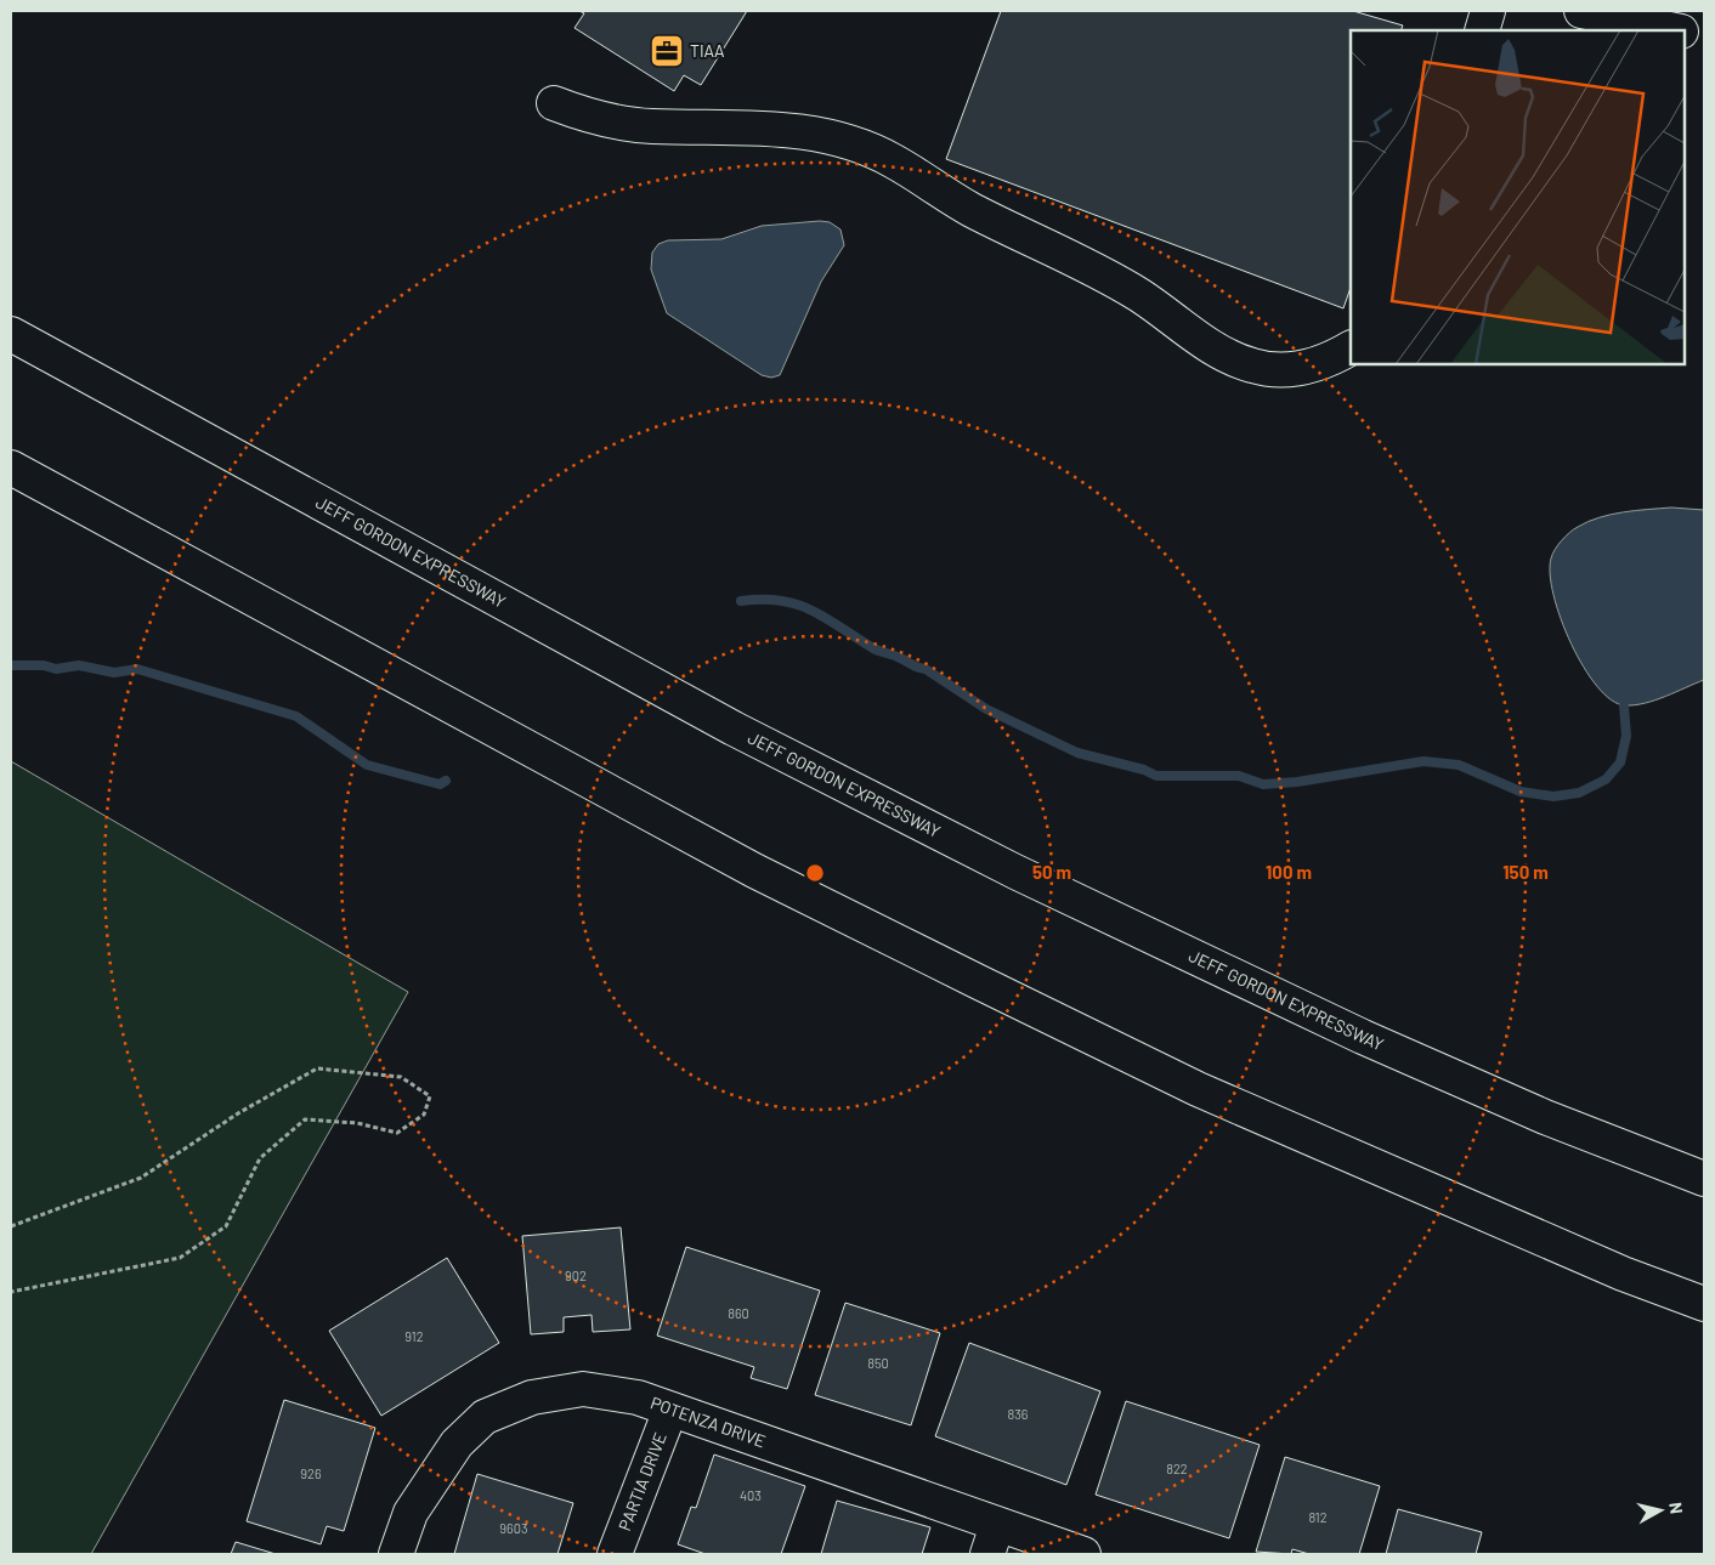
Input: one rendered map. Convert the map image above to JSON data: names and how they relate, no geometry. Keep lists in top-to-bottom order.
{
  "streets": {
    "main road": ["JEFF GORDON EXPRESSWAY", "POTENZA DRIVE", "PARTIA DRIVE"]
  },
  "crossings": [
    ["POTENZA DRIVE", "PARTIA DRIVE"]
  ],
  "places": {
    "office": ["TIAA"]
  },
  "house_numbers": [
    "902",
    "860",
    "912",
    "850",
    "836",
    "822",
    "926",
    "403",
    "812",
    "9603"
  ],
  "north": "right",
  "rings": ["50 m", "100 m", "150 m"]
}
